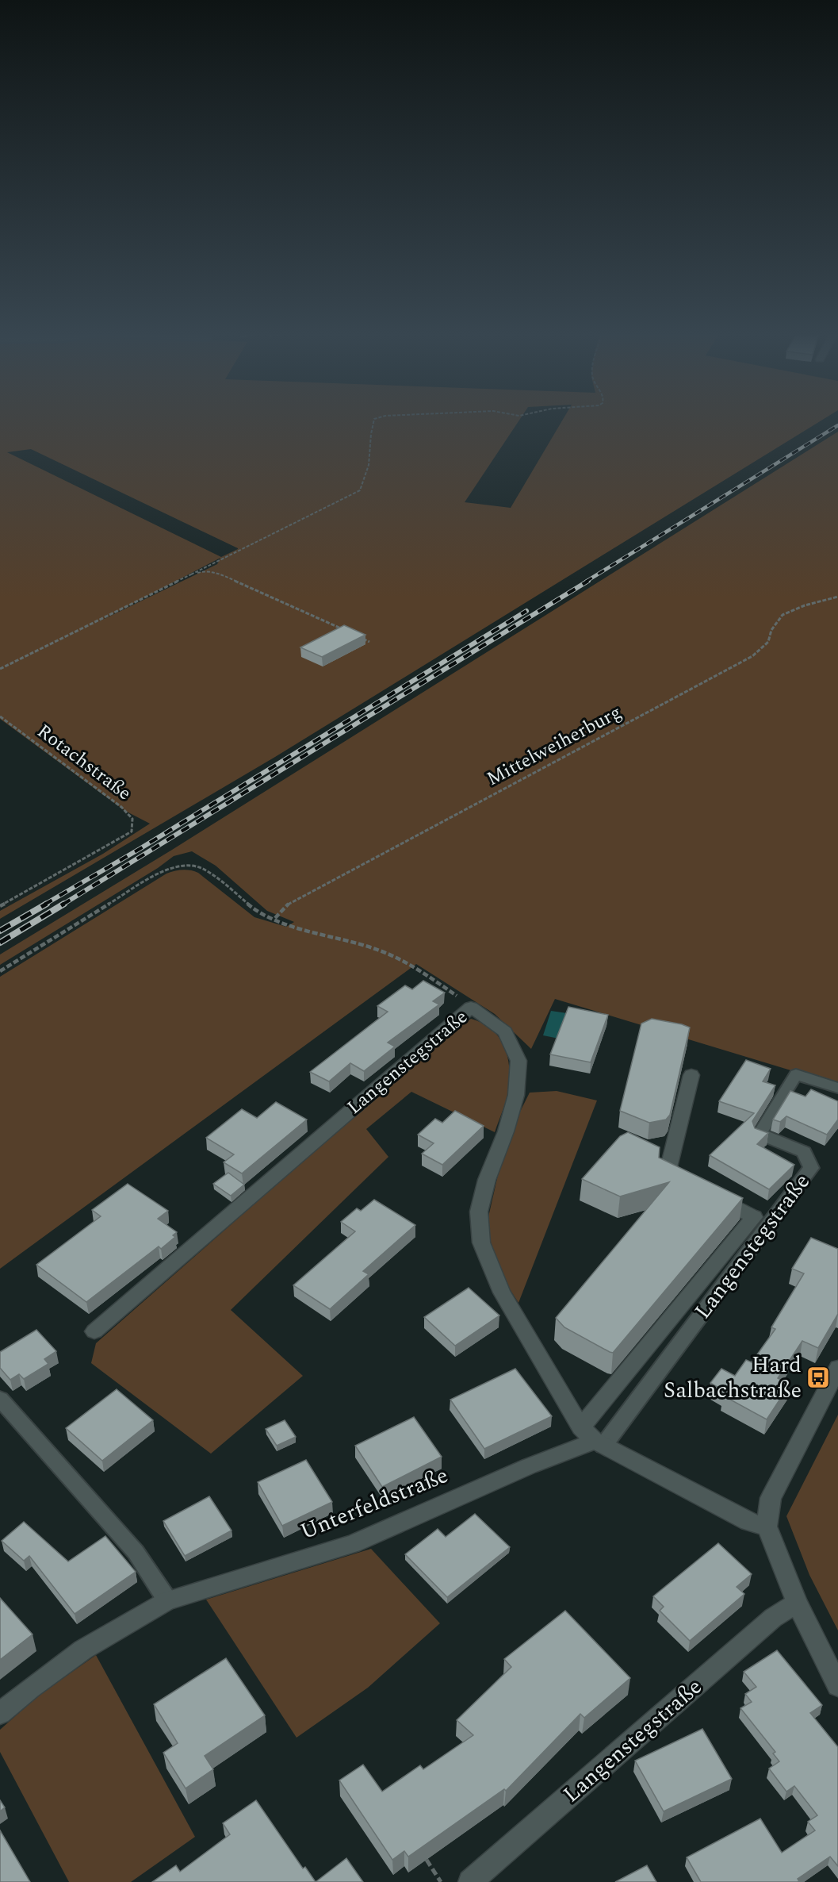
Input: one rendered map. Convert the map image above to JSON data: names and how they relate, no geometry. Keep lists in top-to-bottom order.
{
  "streets": {
    "street": ["Langenstegstraße", "Unterfeldstraße"],
    "path": ["Mittelweiherburg", "Rotachstraße"]
  },
  "crossings": [
    ["Langenstegstraße", "Unterfeldstraße"]
  ],
  "places": {
    "bus stop": ["Hard Salbachstraße"]
  }
}
